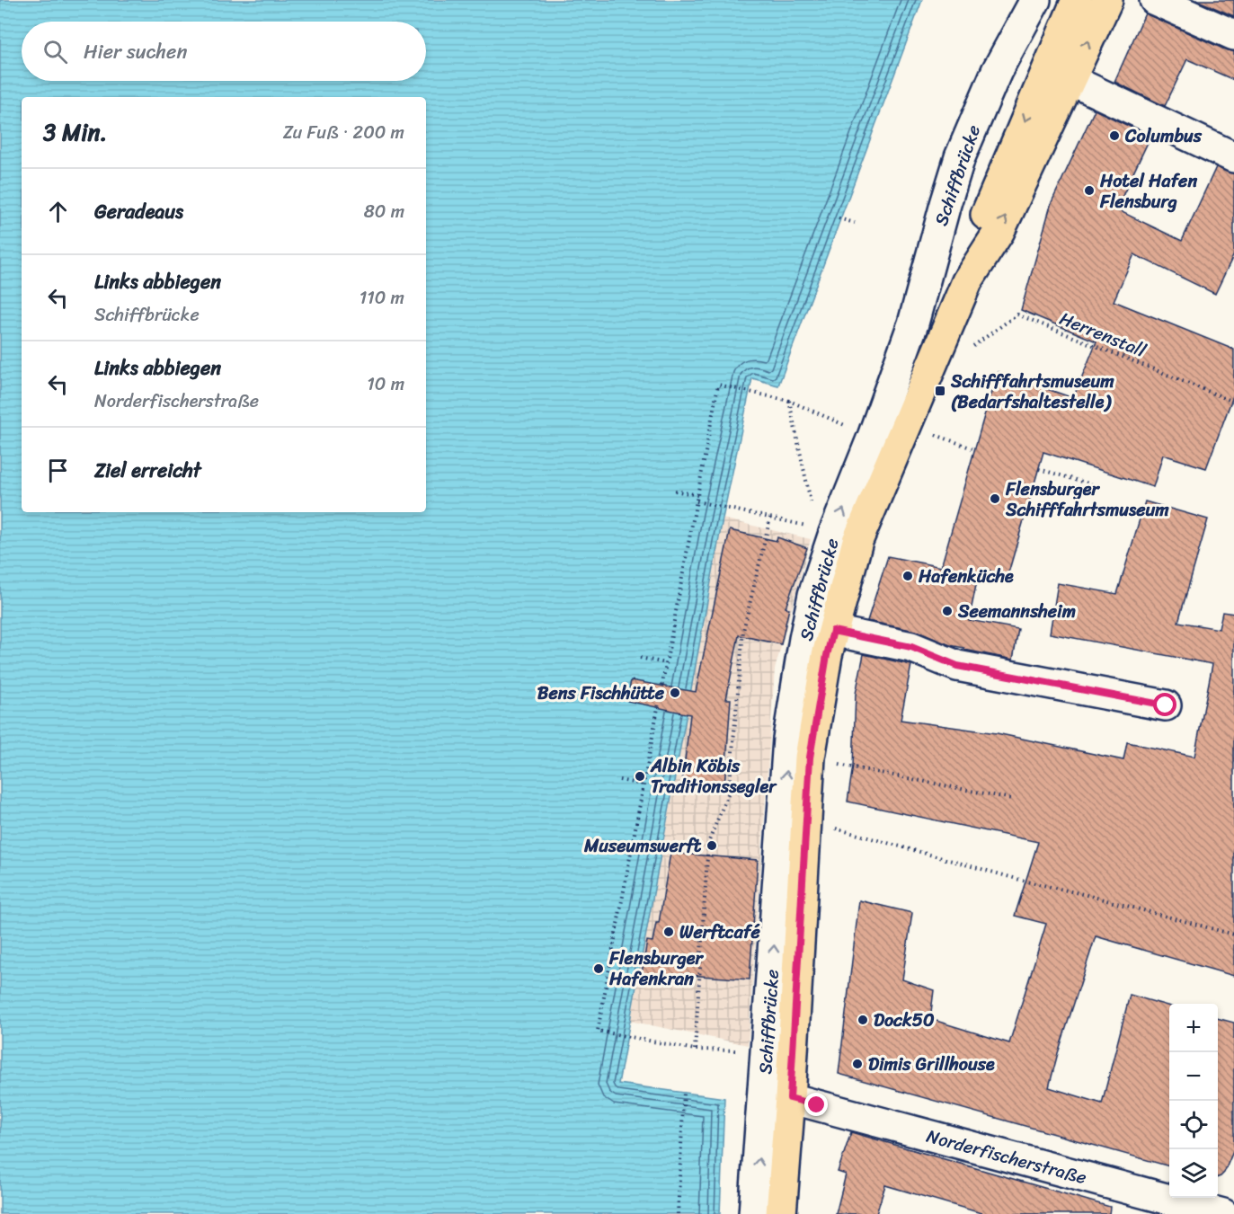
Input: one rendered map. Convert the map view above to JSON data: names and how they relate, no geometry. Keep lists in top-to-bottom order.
{
  "streets": {
    "main road": ["Schiffbrücke"],
    "street": ["Norderfischerstraße"],
    "path": ["Herrenstall"]
  },
  "crossings": [
    ["Schiffbrücke", "Norderfischerstraße"]
  ],
  "one_way": ["Schiffbrücke"],
  "places": {
    "other": [
      "Columbus",
      "Hotel Hafen Flensburg",
      "Flensburger Schifffahrtsmuseum",
      "Hafenküche",
      "Seemannsheim",
      "Bens Fischhütte",
      "Albin Köbis Traditionssegler",
      "Museumswerft",
      "Werftcafé",
      "Flensburger Hafenkran",
      "Dock50",
      "Dimis Grillhouse"
    ],
    "transit": ["Schifffahrtsmuseum (Bedarfshaltestelle)"]
  },
  "page": {
    "search": "Hier suchen",
    "heading": ["3 Min.", "Zu Fuß · 200 m"],
    "list": [
      ["Geradeaus", "80 m"],
      ["Links abbiegen", "Schiffbrücke", "110 m"],
      ["Links abbiegen", "Norderfischerstraße", "10 m"],
      "Ziel erreicht"
    ],
    "map_buttons": ["+", "−"]
  }
}
